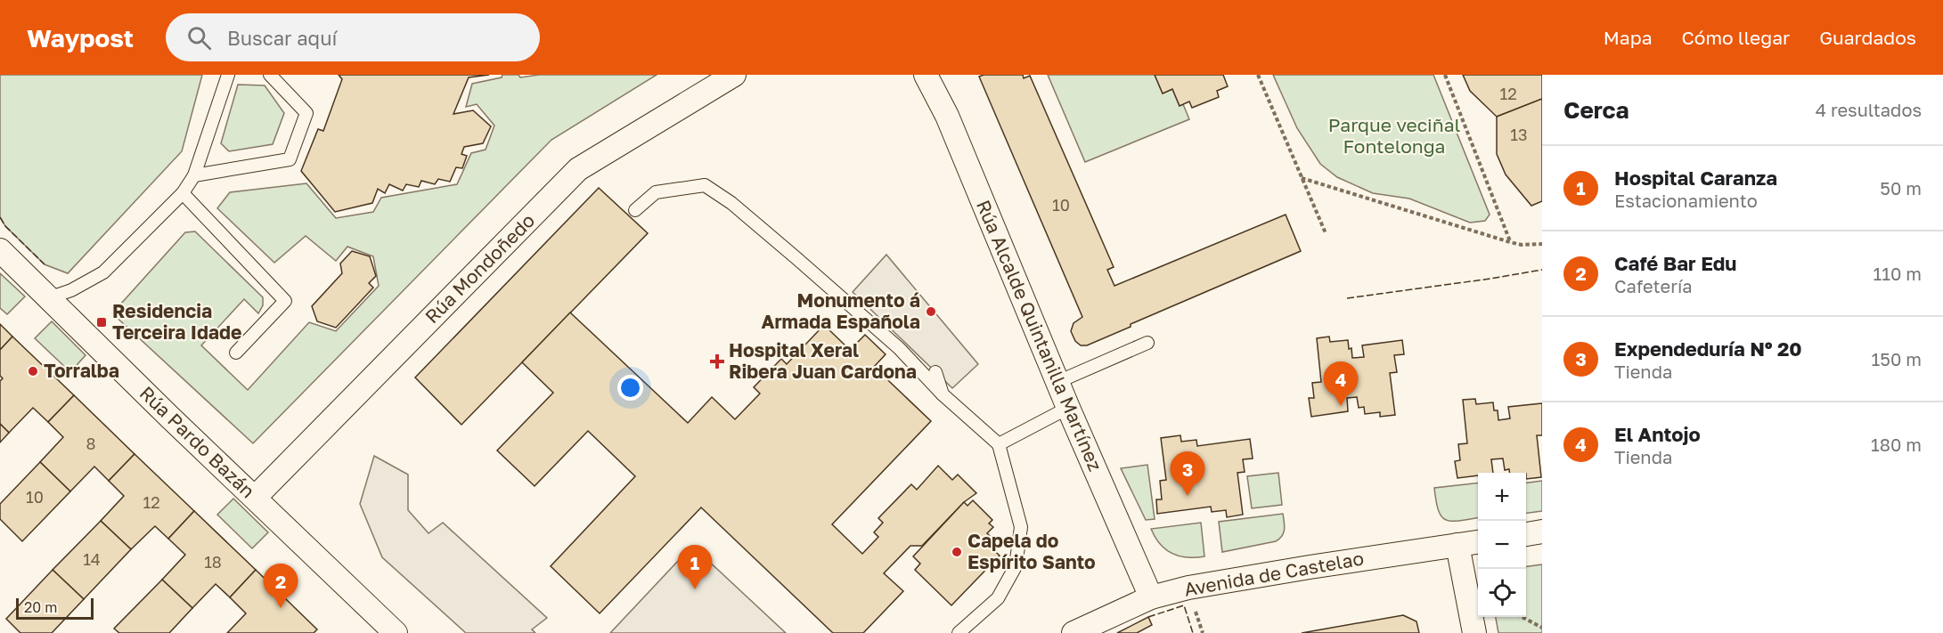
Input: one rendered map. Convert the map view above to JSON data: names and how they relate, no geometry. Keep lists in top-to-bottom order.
{
  "streets": {
    "street": [
      "Rúa Mondoñedo",
      "Rúa Alcalde Quintanilla Martínez",
      "Rúa Pardo Bazán",
      "Avenida de Castelao"
    ]
  },
  "crossings": [
    ["Rúa Mondoñedo", "Rúa Pardo Bazán"],
    ["Rúa Alcalde Quintanilla Martínez", "Avenida de Castelao"]
  ],
  "parks": ["Parque veciñal Fontelonga"],
  "places": {
    "other": ["Monumento á Armada Española", "Torralba", "Capela do Espírito Santo"],
    "transit": ["Residencia Terceira Idade"],
    "health": ["Hospital Xeral Ribera Juan Cardona"]
  },
  "house_numbers": [
    "12",
    "13",
    "10",
    "8",
    "10",
    "12",
    "14",
    "18"
  ],
  "scale_bar": "20 m",
  "page": {
    "header": "Waypost",
    "search": "Buscar aquí",
    "nav": ["Mapa", "Cómo llegar", "Guardados"],
    "heading": ["Cerca", "4 resultados"],
    "list": [
      {
        "mark": "1",
        "name": "Hospital Caranza",
        "note": "Estacionamiento",
        "value": "50 m"
      },
      {
        "mark": "2",
        "name": "Café Bar Edu",
        "note": "Cafetería",
        "value": "110 m"
      },
      {
        "mark": "3",
        "name": "Expendeduría Nº 20",
        "note": "Tienda",
        "value": "150 m"
      },
      {
        "mark": "4",
        "name": "El Antojo",
        "note": "Tienda",
        "value": "180 m"
      }
    ],
    "pins": [
      "4",
      "3",
      "1",
      "2"
    ],
    "map_buttons": ["+", "−"],
    "scale": "20 m"
  }
}
